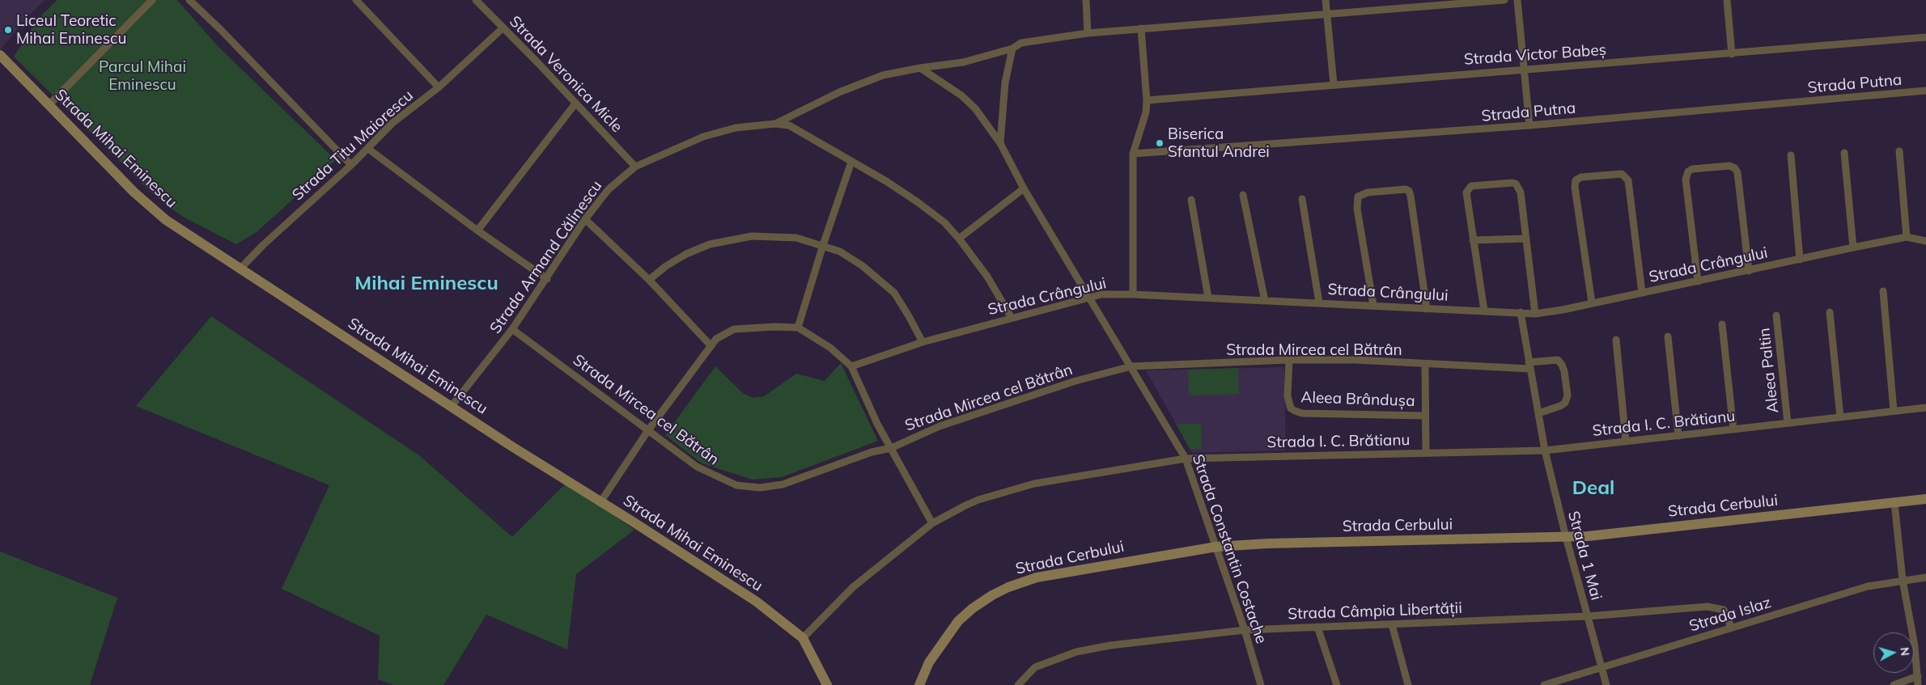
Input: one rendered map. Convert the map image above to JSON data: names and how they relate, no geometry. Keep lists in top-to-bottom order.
{
  "streets": {
    "street": [
      "Strada Victor Babeș",
      "Strada Veronica Micle",
      "Strada Putna",
      "Strada Titu Maiorescu",
      "Strada Mihai Eminescu",
      "Strada Armand Călinescu",
      "Strada Crângului",
      "Strada Mircea cel Bătrân",
      "Aleea Paltin",
      "Aleea Brândușa",
      "Strada I. C. Brătianu",
      "Strada Cerbului",
      "Strada Constantin Costache",
      "Strada 1 Mai",
      "Strada Câmpia Libertății",
      "Strada Islaz"
    ]
  },
  "crossings": [
    ["Strada Veronica Micle", "Strada Titu Maiorescu"],
    ["Strada Veronica Micle", "Strada Armand Călinescu"],
    ["Strada Titu Maiorescu", "Strada Mihai Eminescu"],
    ["Strada Mihai Eminescu", "Strada Armand Călinescu"],
    ["Strada Mihai Eminescu", "Strada I. C. Brătianu"],
    ["Strada Armand Călinescu", "Strada Crângului"],
    ["Strada Armand Călinescu", "Strada Mircea cel Bătrân"],
    ["Strada Crângului", "Strada Constantin Costache"],
    ["Strada Crângului", "Strada 1 Mai"],
    ["Strada Mircea cel Bătrân", "Aleea Brândușa"],
    ["Strada Mircea cel Bătrân", "Strada Constantin Costache"],
    ["Strada Mircea cel Bătrân", "Strada 1 Mai"],
    ["Aleea Paltin", "Strada I. C. Brătianu"],
    ["Aleea Brândușa", "Strada I. C. Brătianu"],
    ["Strada I. C. Brătianu", "Strada Constantin Costache"],
    ["Strada I. C. Brătianu", "Strada 1 Mai"],
    ["Strada Cerbului", "Strada Constantin Costache"],
    ["Strada Cerbului", "Strada 1 Mai"],
    ["Strada Constantin Costache", "Strada Câmpia Libertății"],
    ["Strada 1 Mai", "Strada Câmpia Libertății"],
    ["Strada 1 Mai", "Strada Islaz"],
    ["Strada Câmpia Libertății", "Strada Islaz"]
  ],
  "districts": ["Mihai Eminescu", "Deal"],
  "parks": ["Parcul Mihai Eminescu"],
  "places": ["Liceul Teoretic Mihai Eminescu", "Biserica Sfantul Andrei"],
  "north": "right"
}
